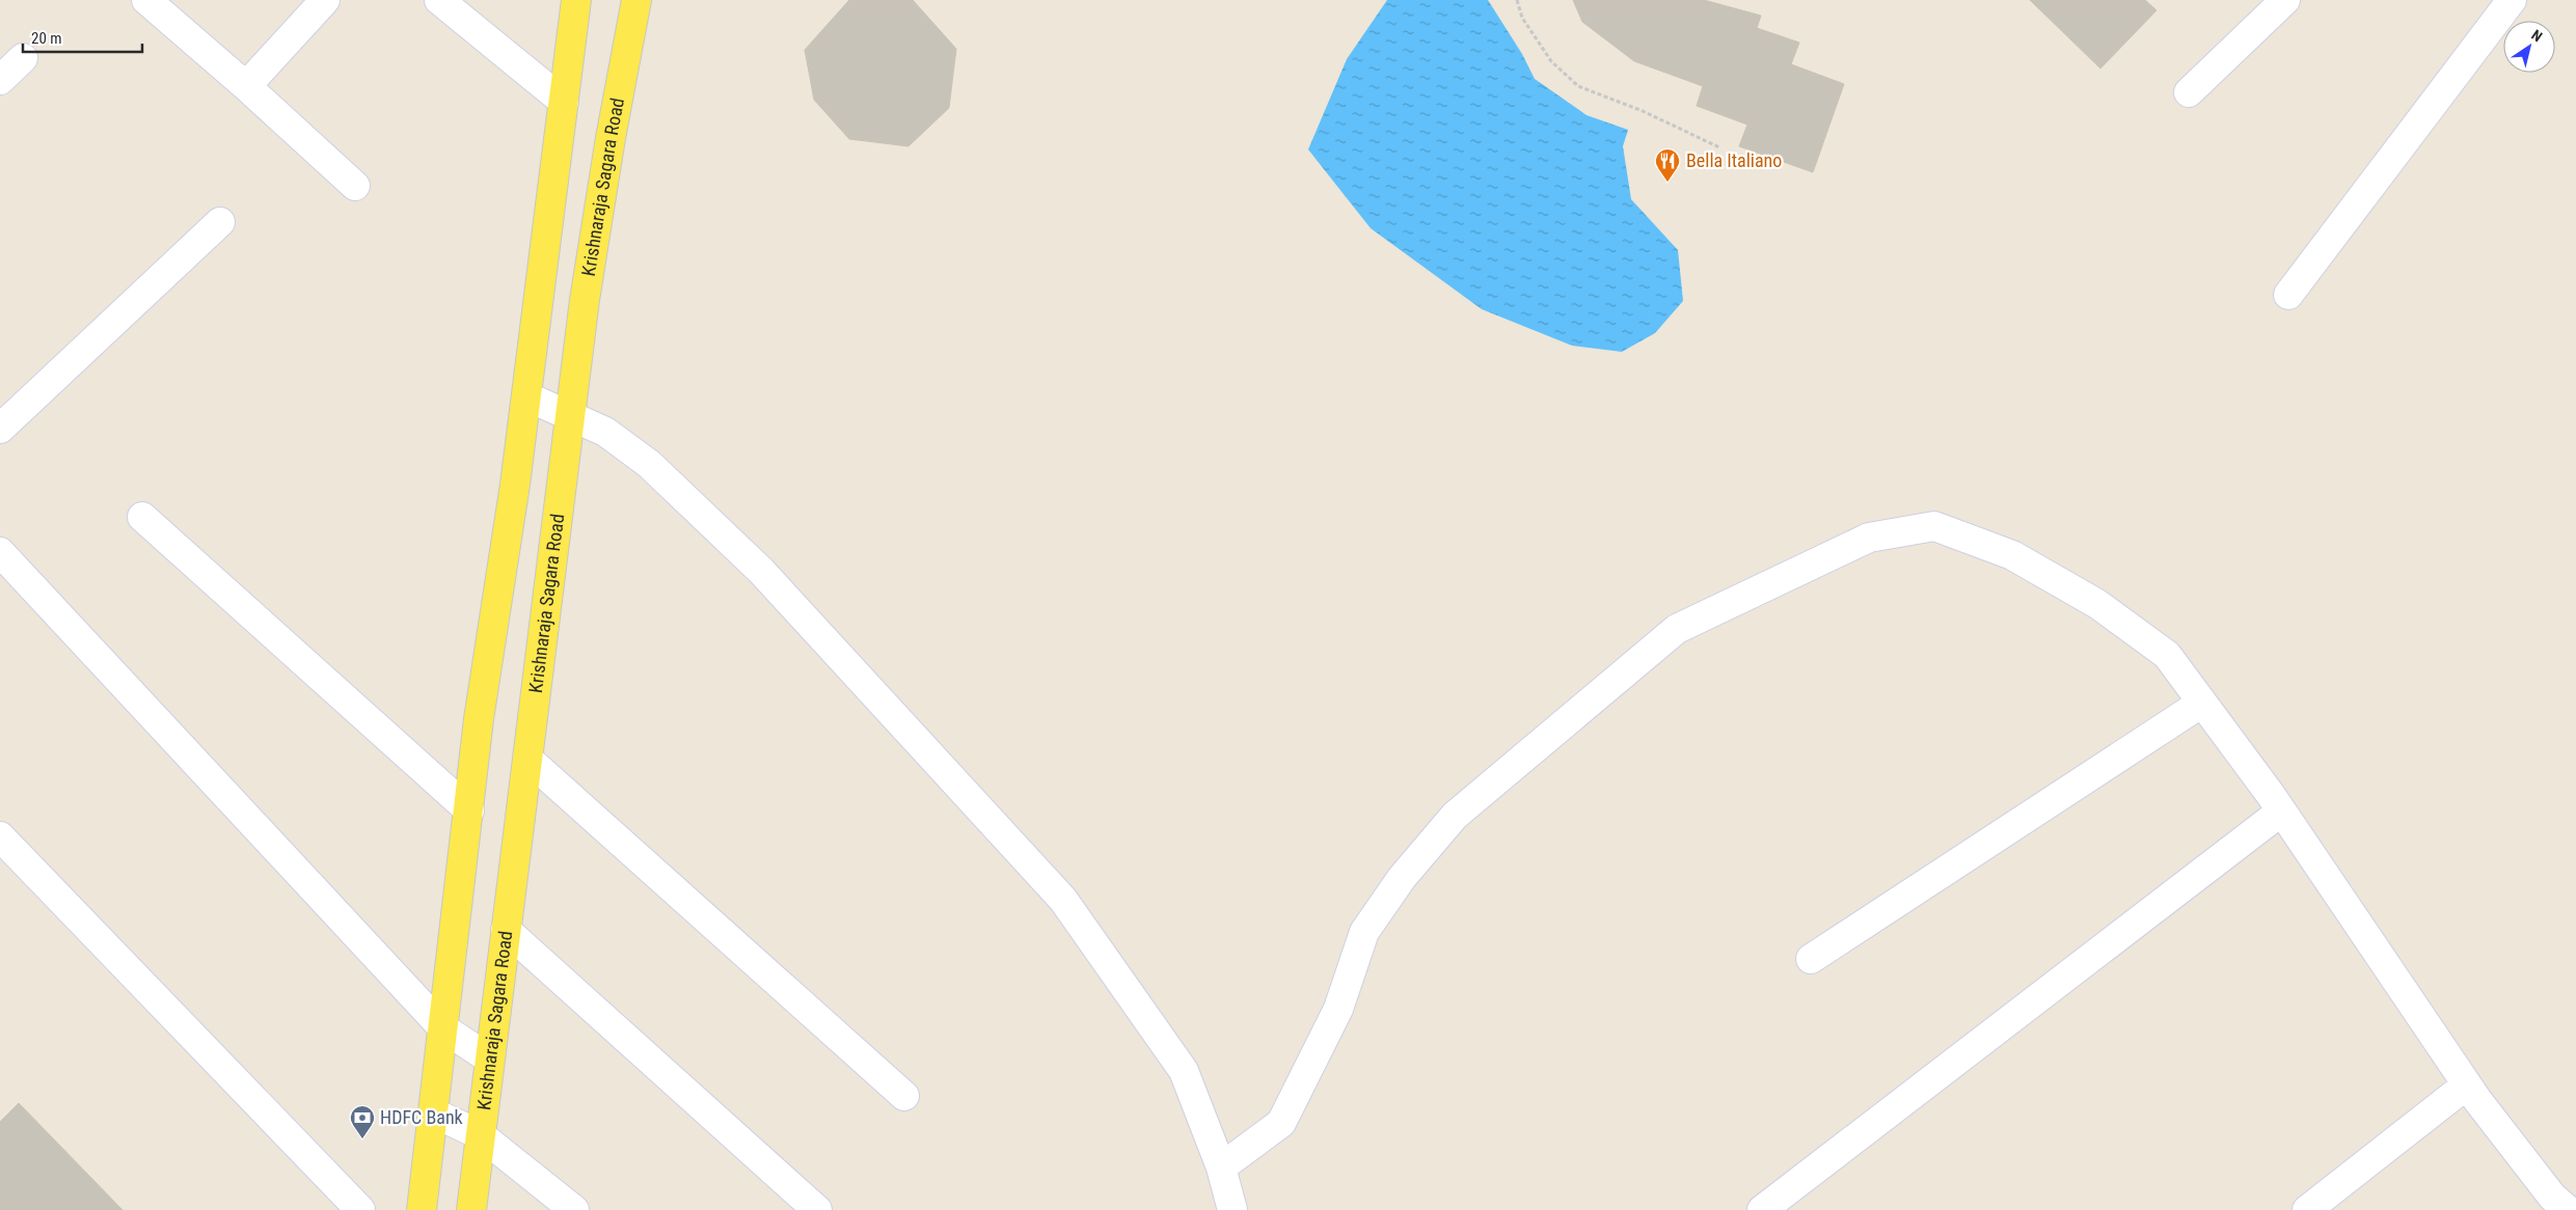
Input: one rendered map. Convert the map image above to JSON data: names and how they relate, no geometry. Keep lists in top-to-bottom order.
{
  "streets": {
    "main road": ["Krishnaraja Sagara Road"]
  },
  "places": {
    "restaurant": ["Bella Italiano"],
    "bank": ["HDFC Bank"]
  },
  "scale_bar": "20 m",
  "north": "top right"
}
